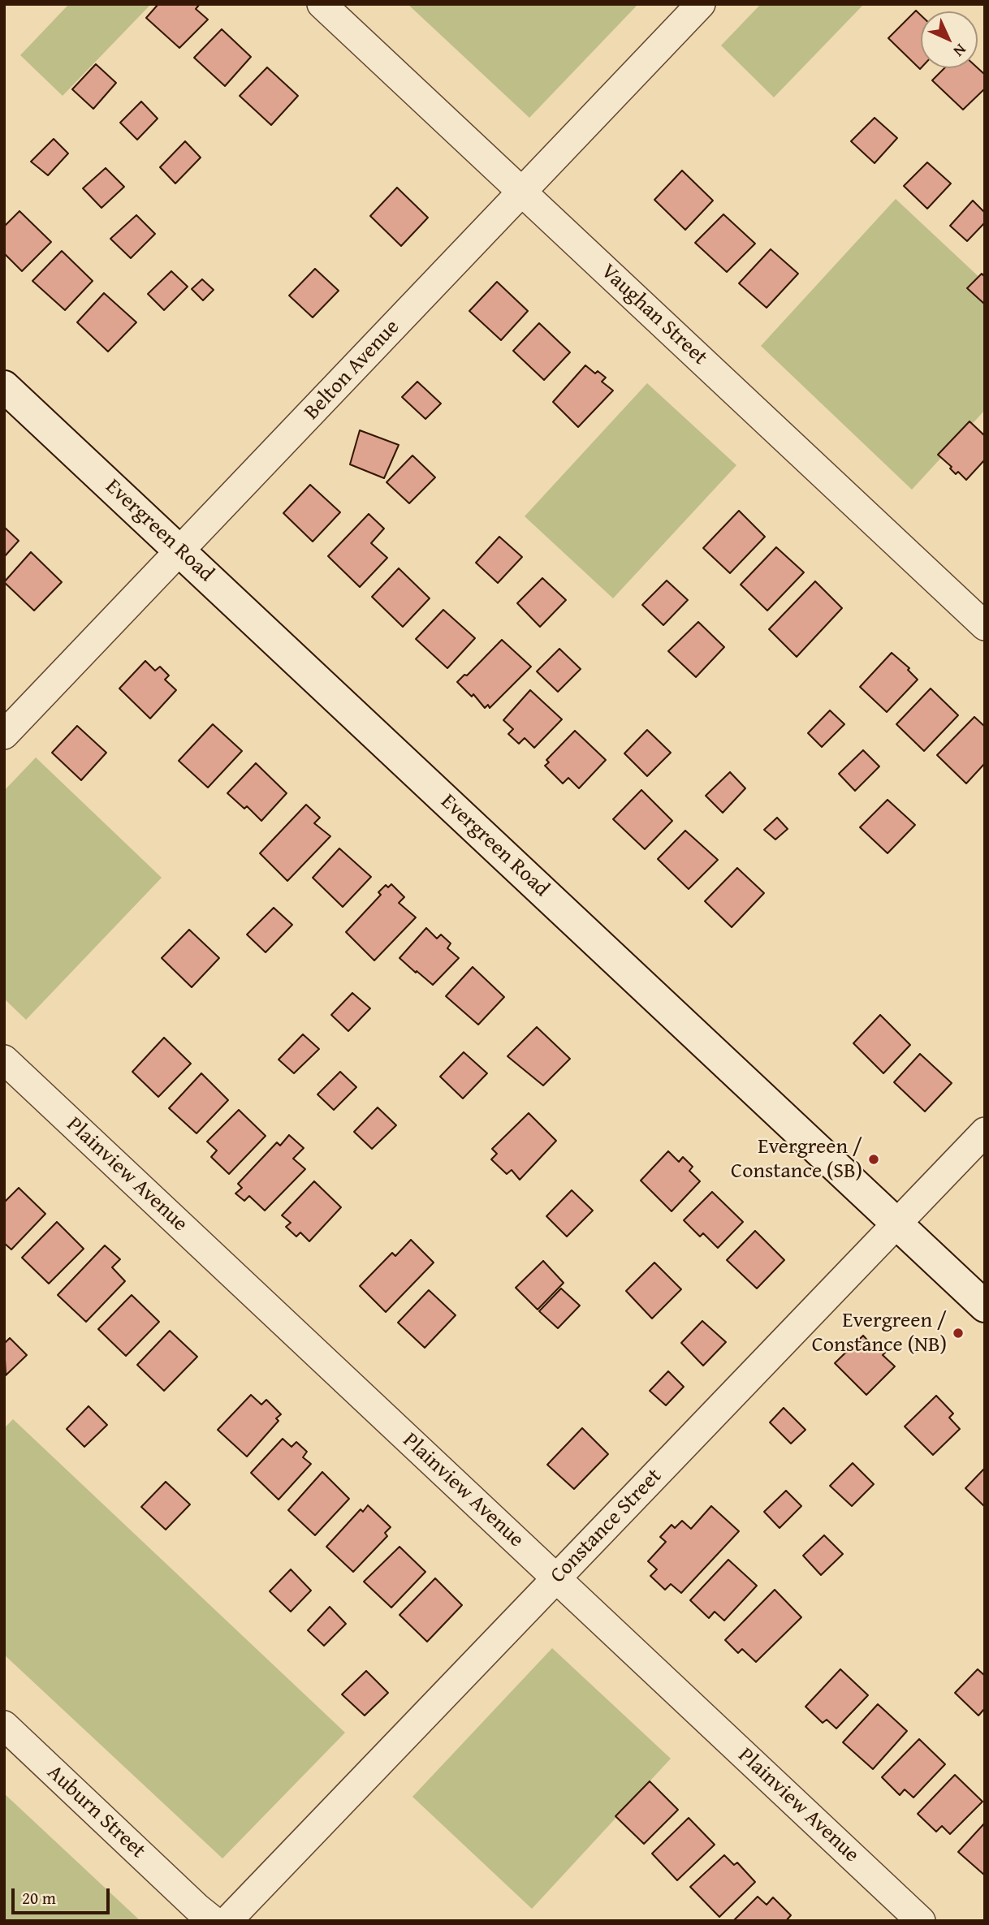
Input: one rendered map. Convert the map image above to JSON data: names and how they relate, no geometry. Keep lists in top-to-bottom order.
{
  "streets": {
    "street": [
      "Vaughan Street",
      "Belton Avenue",
      "Evergreen Road",
      "Plainview Avenue",
      "Constance Street",
      "Auburn Street"
    ]
  },
  "crossings": [
    ["Vaughan Street", "Belton Avenue"],
    ["Belton Avenue", "Evergreen Road"],
    ["Evergreen Road", "Constance Street"],
    ["Plainview Avenue", "Constance Street"]
  ],
  "places": ["Evergreen / Constance (SB)", "Evergreen / Constance (NB)"],
  "scale_bar": "20 m",
  "north": "bottom right"
}
